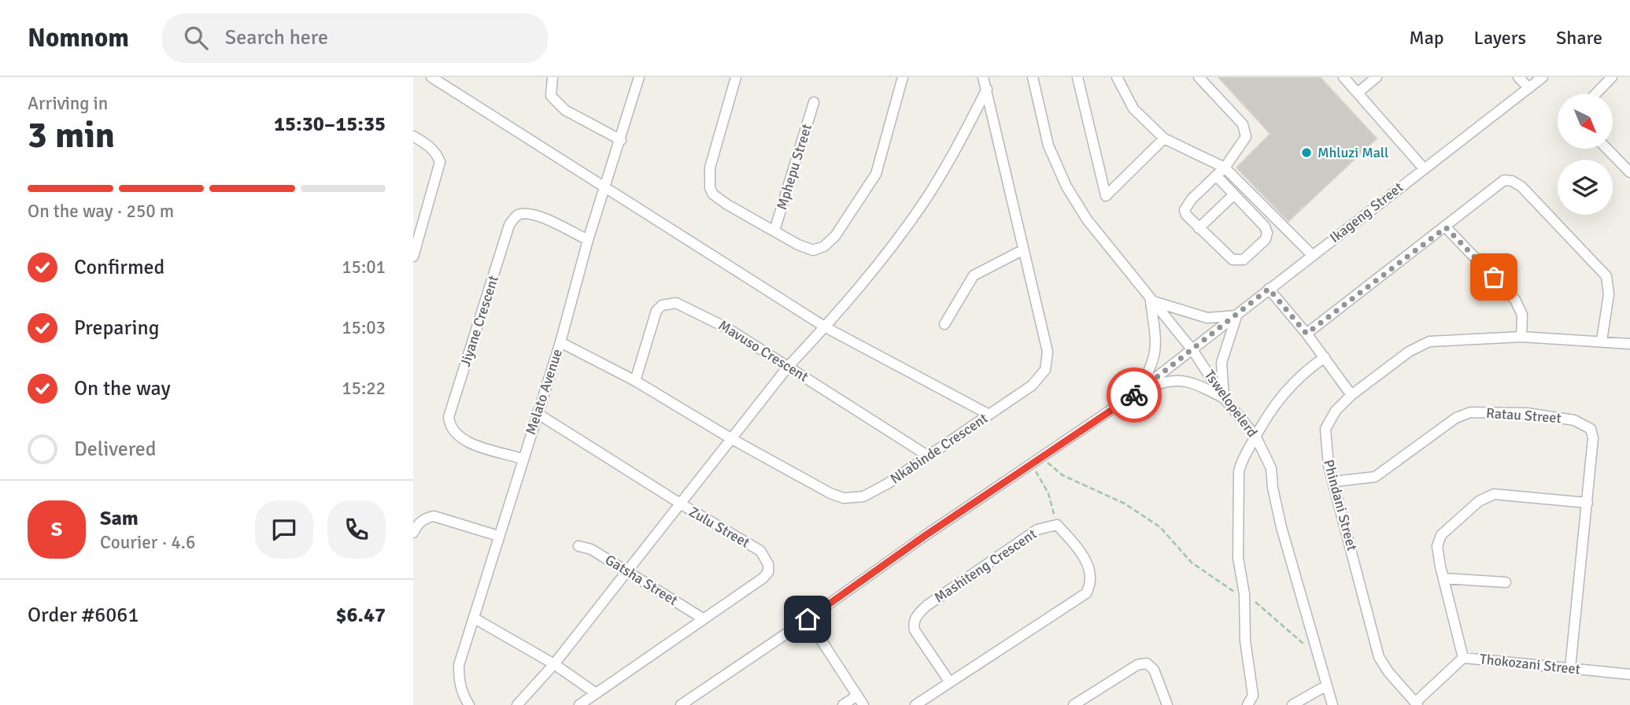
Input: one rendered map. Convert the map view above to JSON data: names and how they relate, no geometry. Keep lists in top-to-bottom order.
{
  "streets": {
    "street": [
      "Mphepu Street",
      "Ikageng Street",
      "Jiyane Crescent",
      "Mavuso Crescent",
      "Melato Avenue",
      "Tswelopelerd",
      "Ratau Street",
      "Nkabinde Crescent",
      "Phindani Street",
      "Zulu Street",
      "Mashiteng Crescent",
      "Gatsha Street",
      "Thokozani Street"
    ]
  },
  "crossings": [
    ["Ikageng Street", "Tswelopelerd"],
    ["Jiyane Crescent", "Melato Avenue"],
    ["Mavuso Crescent", "Nkabinde Crescent"],
    ["Melato Avenue", "Nkabinde Crescent"],
    ["Melato Avenue", "Zulu Street"],
    ["Ratau Street", "Phindani Street"],
    ["Ratau Street", "Thokozani Street"],
    ["Phindani Street", "Thokozani Street"],
    ["Zulu Street", "Gatsha Street"]
  ],
  "places": ["Mhluzi Mall"],
  "north": "bottom right",
  "page": {
    "header": "Nomnom",
    "search": "Search here",
    "nav": ["Map", "Layers", "Share"],
    "heading": ["3 min", "Arriving in", "15:30–15:35"],
    "panel": [
      "Sam",
      "Courier · 4.6",
      "Order #6061",
      "$6.47"
    ],
    "bar": "On the way · 250 m",
    "list": [
      ["Confirmed", "15:01"],
      ["Preparing", "15:03"],
      ["On the way", "15:22"],
      "Delivered"
    ],
    "round": "S"
  }
}
